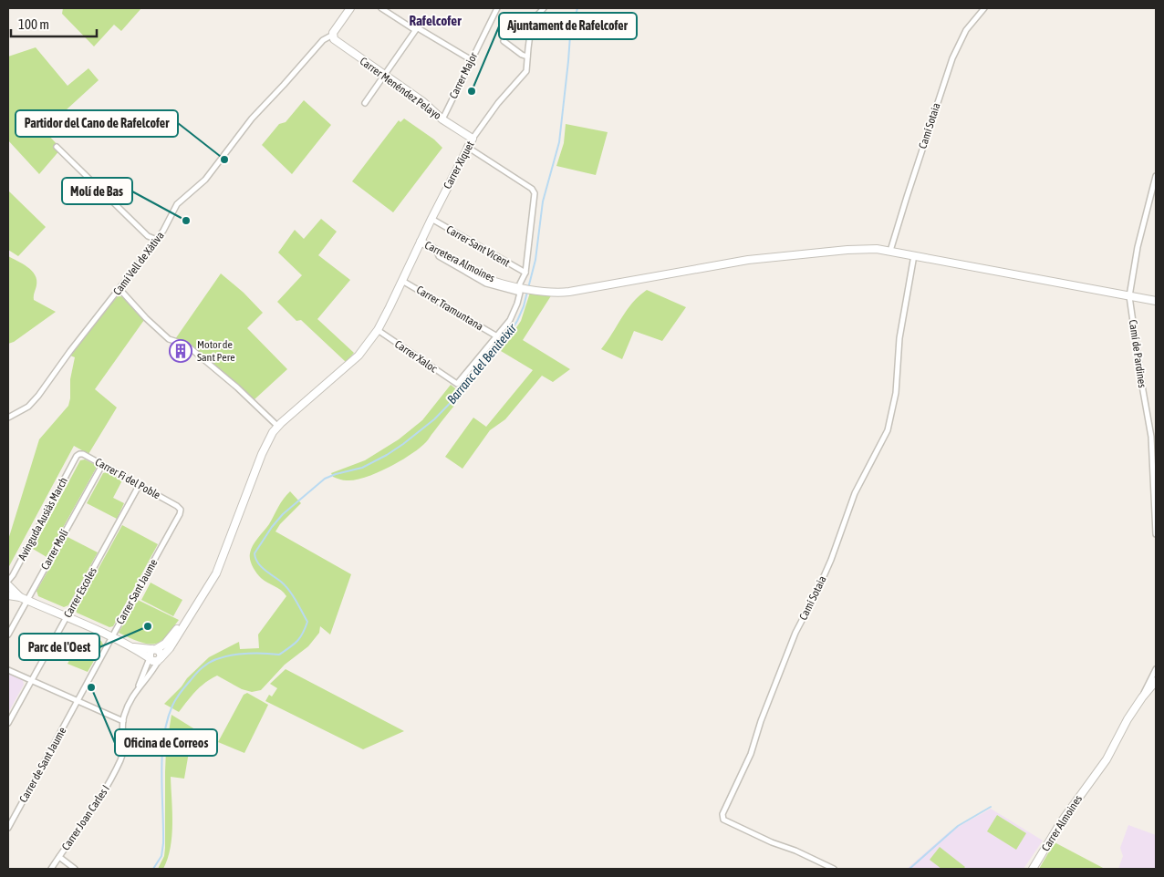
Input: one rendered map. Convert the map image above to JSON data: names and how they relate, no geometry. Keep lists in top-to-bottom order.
{
  "streets": {
    "street": [
      "Carrer Major",
      "Carrer Menéndez Pelayo",
      "Camí Sotaia",
      "Carrer Xiquet",
      "Carrer Sant Vicent",
      "Carretera Almoines",
      "Camí Vell de Xàtiva",
      "Carrer Tramuntana",
      "Camí de Pardines",
      "Carrer Xaloc",
      "Carrer Fi del Poble",
      "Avinguda Ausiàs March",
      "Carrer Molí",
      "Carrer Sant Jaume",
      "Carrer Escoles",
      "Carrer de Sant Jaume",
      "Carrer Joan Carles I",
      "Carrer Almoines"
    ]
  },
  "crossings": [
    ["Carrer Major", "Carrer Menéndez Pelayo"],
    ["Carrer Menéndez Pelayo", "Carrer Xiquet"],
    ["Carrer Menéndez Pelayo", "Camí Vell de Xàtiva"],
    ["Camí Sotaia", "Carretera Almoines"],
    ["Carrer Xiquet", "Carrer Sant Vicent"],
    ["Carrer Xiquet", "Carretera Almoines"],
    ["Carrer Xiquet", "Carrer Tramuntana"],
    ["Carrer Xiquet", "Carrer Xaloc"],
    ["Carretera Almoines", "Camí de Pardines"],
    ["Carrer Tramuntana", "Carrer Xaloc"],
    ["Carrer Fi del Poble", "Avinguda Ausiàs March"],
    ["Carrer Fi del Poble", "Carrer Molí"],
    ["Carrer Fi del Poble", "Carrer Sant Jaume"],
    ["Carrer Fi del Poble", "Carrer Escoles"],
    ["Carrer Sant Jaume", "Carrer de Sant Jaume"]
  ],
  "districts": ["Rafelcofer"],
  "water": ["Barranc del Beniteixir"],
  "places": {
    "other": [
      "Ajuntament de Rafelcofer",
      "Partidor del Cano de Rafelcofer",
      "Molí de Bas",
      "Parc de l'Oest",
      "Oficina de Correos"
    ],
    "building": ["Motor de Sant Pere"]
  },
  "scale_bar": "100 m"
}
